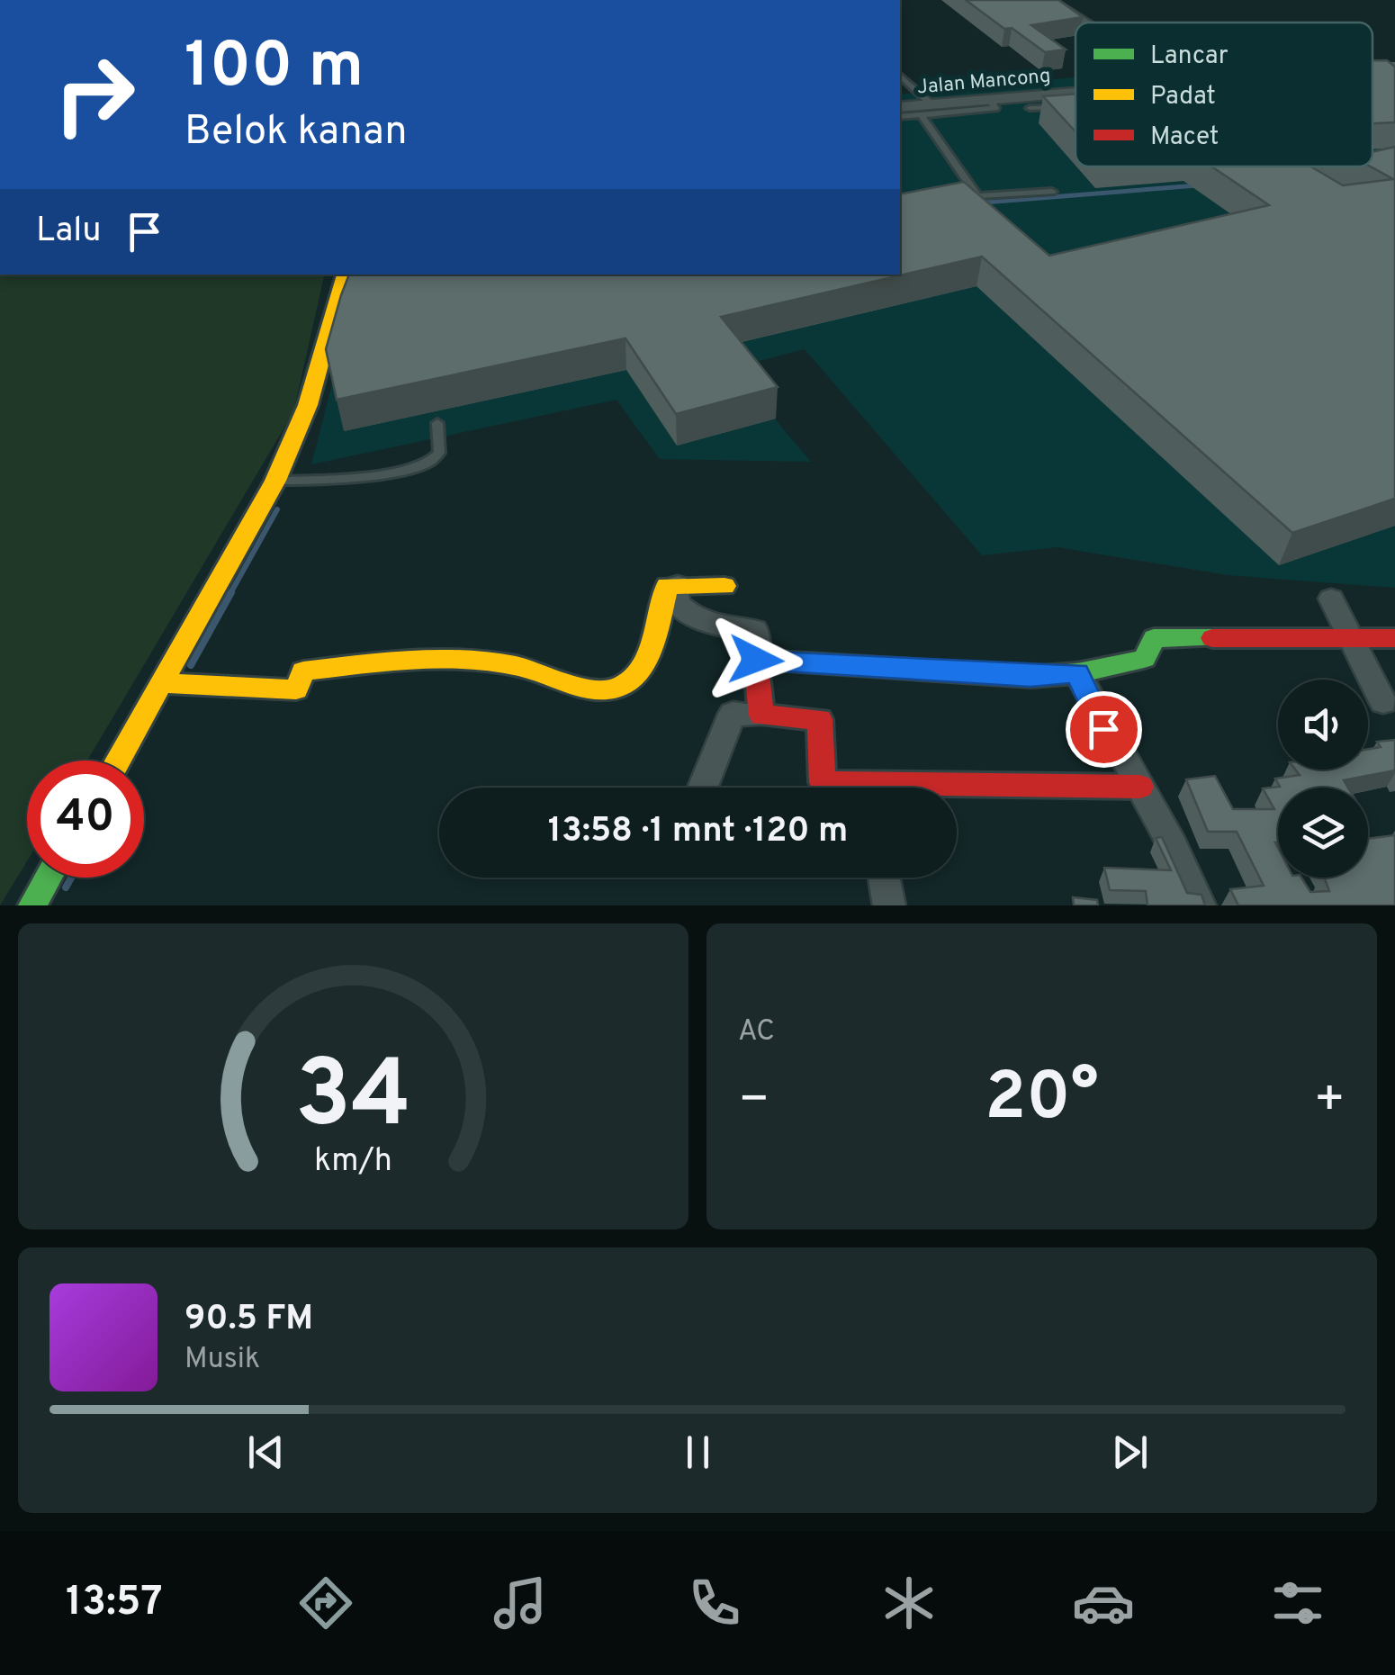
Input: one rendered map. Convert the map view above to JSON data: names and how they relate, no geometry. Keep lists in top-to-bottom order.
{
  "streets": {
    "street": ["Jalan Mancong"]
  },
  "legend": ["Lancar", "Padat", "Macet"],
  "page": {
    "turn": ["100 m", "Belok kanan"],
    "then": "Lalu",
    "limit": "40",
    "trip": "13:58 · 1 mnt · 120 m",
    "tile": "AC",
    "heat": ["−", "20°", "+"],
    "song": ["90.5 FM", "Musik"],
    "tabs": "13:57",
    "gauge": ["34", "km/h"]
  }
}
